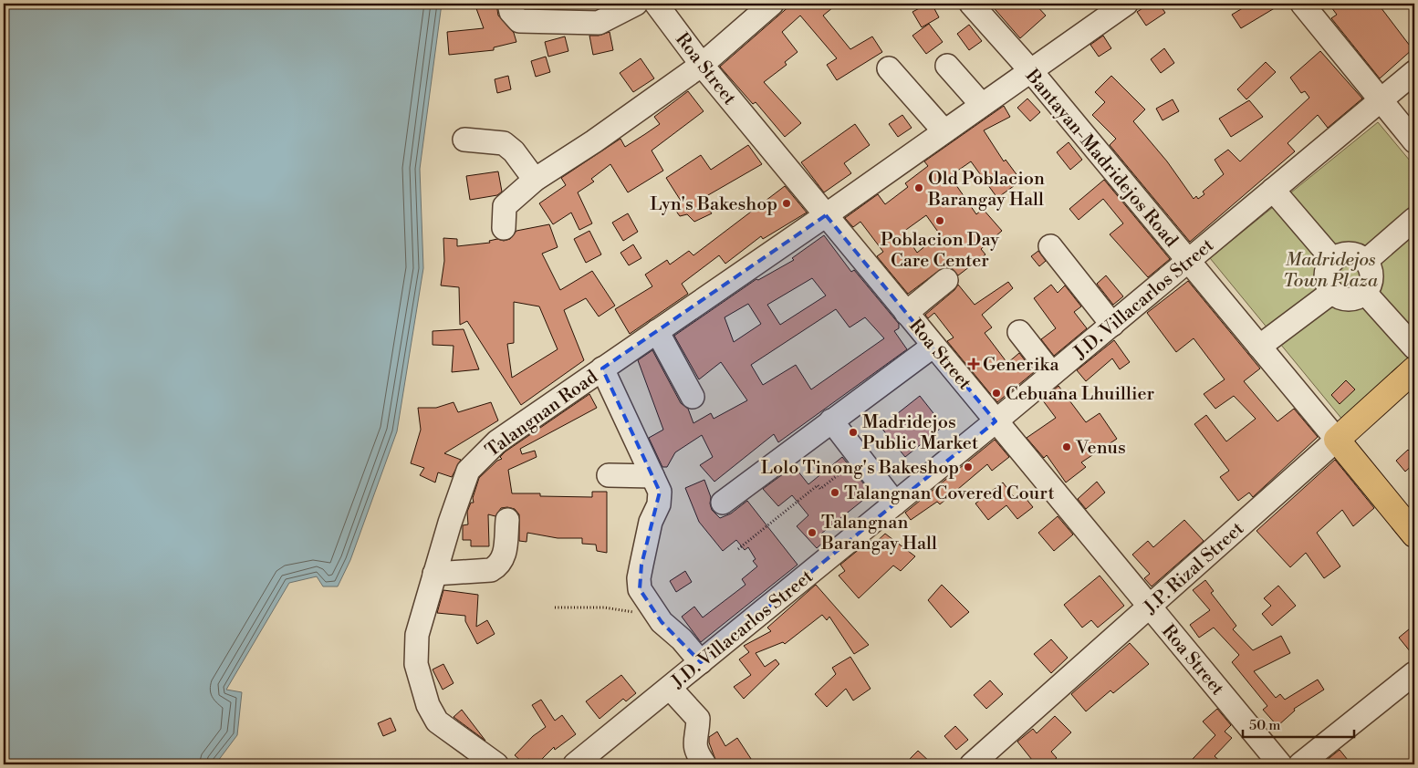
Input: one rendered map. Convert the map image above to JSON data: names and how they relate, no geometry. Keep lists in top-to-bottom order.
{
  "streets": {
    "main road": ["J.P. Rizal Street"],
    "street": [
      "Roa Street",
      "Bantayan-Madridejos Road",
      "J.D. Villacarlos Street",
      "Talangnan Road"
    ]
  },
  "crossings": [
    ["Roa Street", "J.D. Villacarlos Street"],
    ["Roa Street", "Talangnan Road"],
    ["Roa Street", "J.P. Rizal Street"],
    ["Bantayan-Madridejos Road", "J.D. Villacarlos Street"],
    ["Bantayan-Madridejos Road", "Talangnan Road"],
    ["Bantayan-Madridejos Road", "J.P. Rizal Street"]
  ],
  "parks": ["Madridejos Town Plaza"],
  "places": {
    "other": [
      "Old Poblacion Barangay Hall",
      "Lyn's Bakeshop",
      "Poblacion Day Care Center",
      "Cebuana Lhuillier",
      "Madridejos Public Market",
      "Venus",
      "Lolo Tinong's Bakeshop",
      "Talangnan Covered Court",
      "Talangnan Barangay Hall"
    ],
    "health": ["Generika"]
  },
  "scale_bar": "50 m"
}
